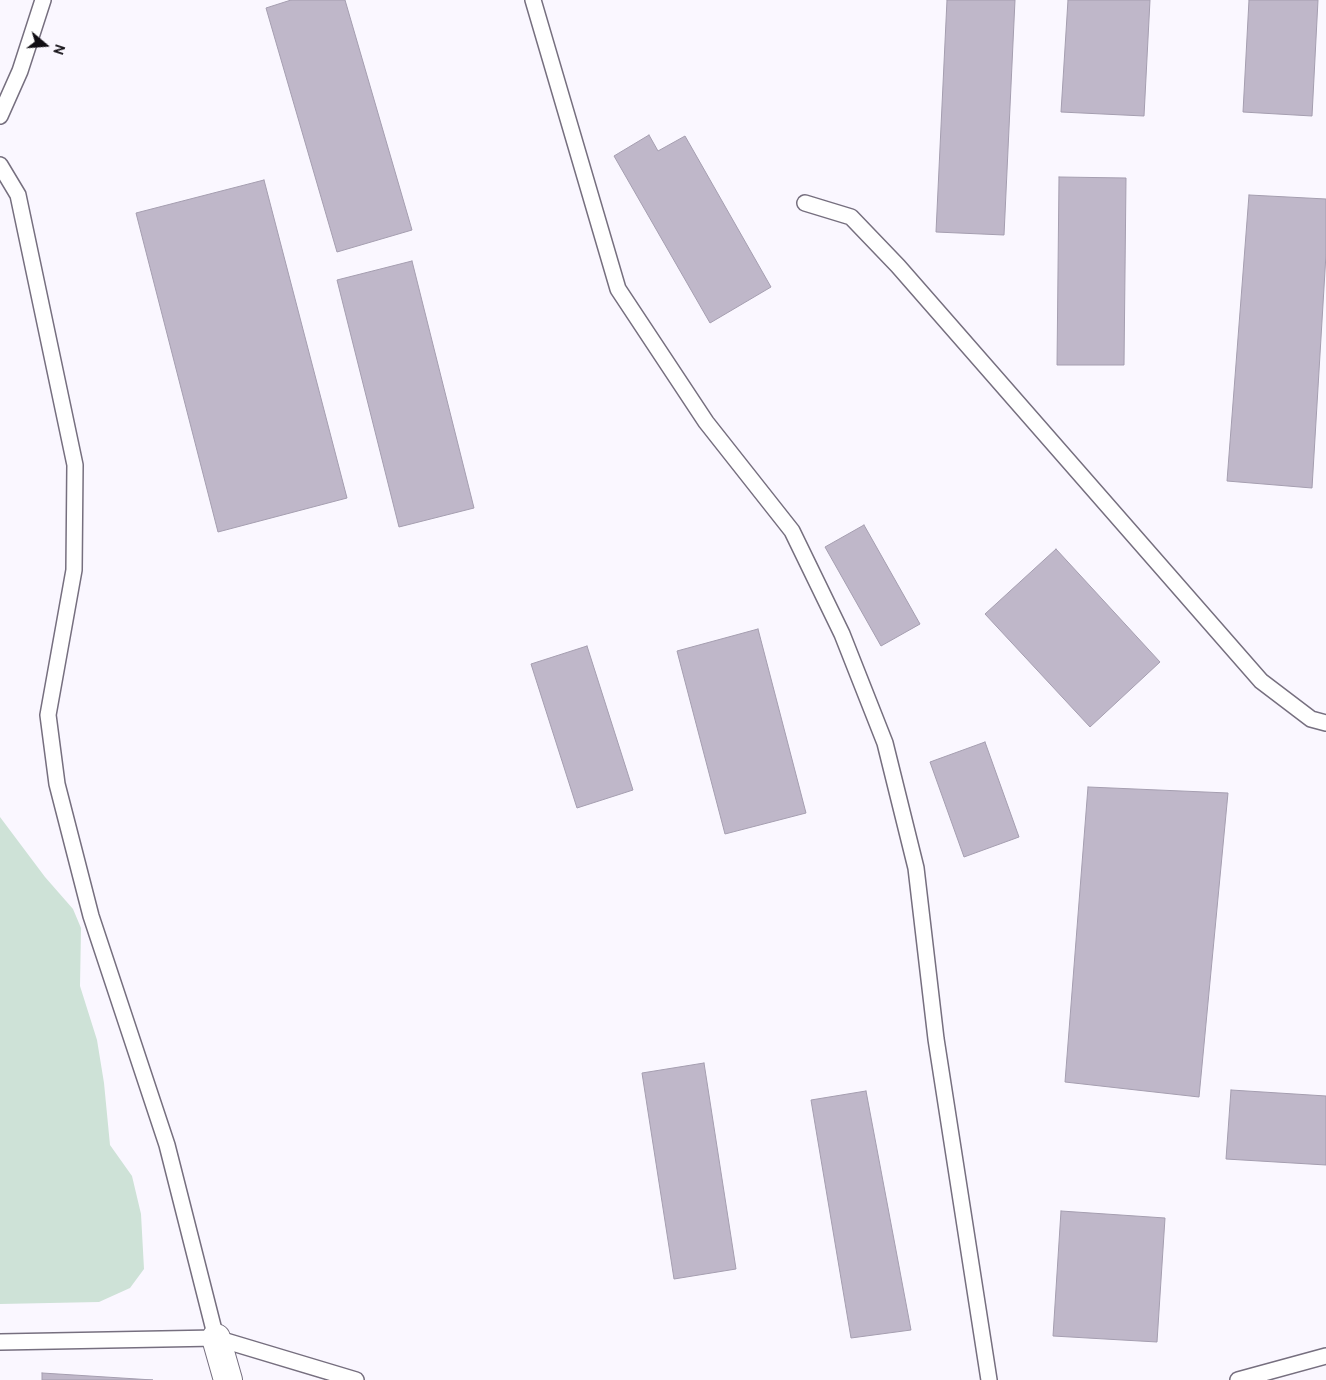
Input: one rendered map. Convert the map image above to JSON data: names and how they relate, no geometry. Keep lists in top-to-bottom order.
{
  "north": "right"
}
